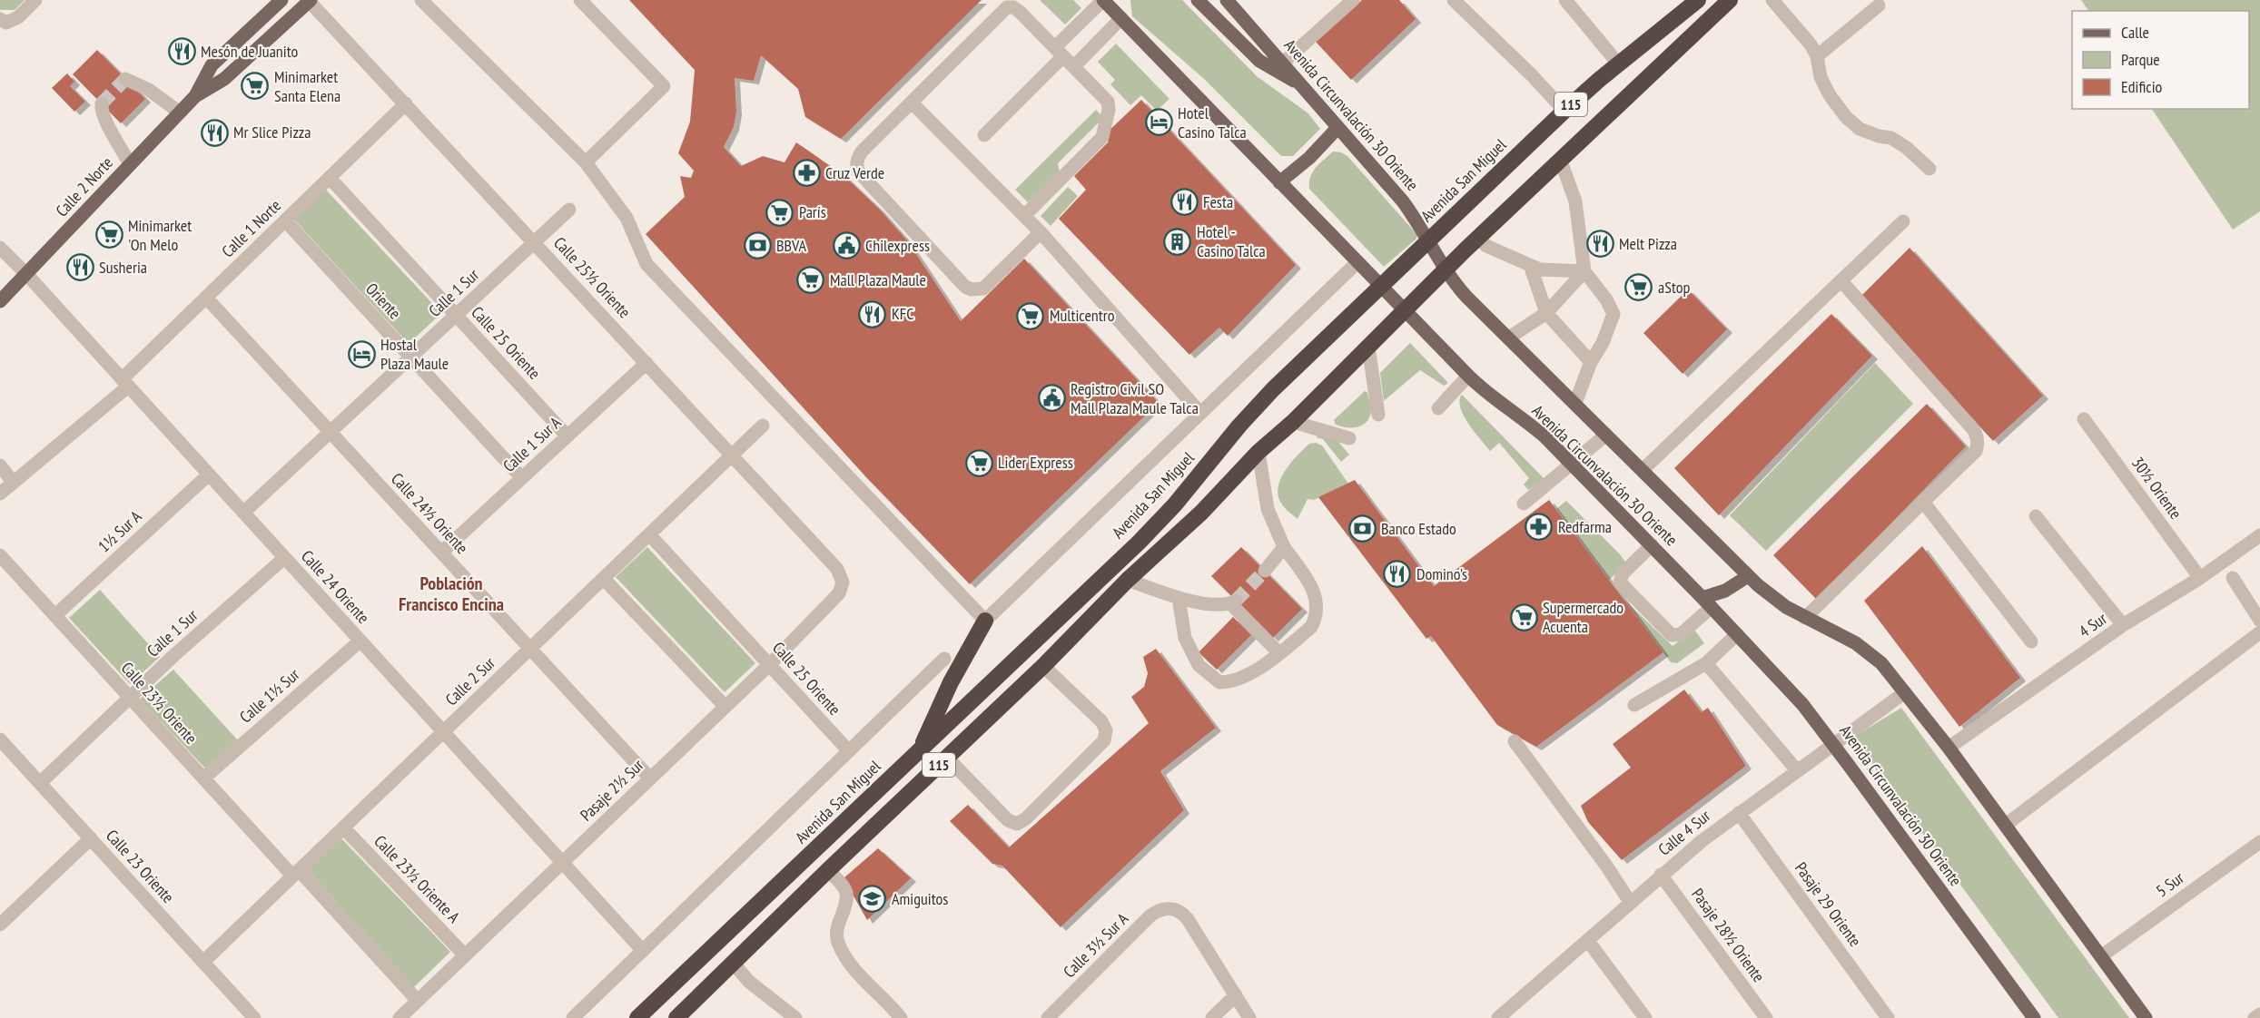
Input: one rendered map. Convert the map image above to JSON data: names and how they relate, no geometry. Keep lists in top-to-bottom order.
{
  "streets": {
    "highway": ["115", "Avenida San Miguel"],
    "main road": ["Avenida Circunvalación 30 Oriente", "Calle 2 Norte"],
    "street": [
      "Calle 1 Norte",
      "Calle 25½ Oriente",
      "Calle 1 Sur",
      "Oriente",
      "Calle 25 Oriente",
      "Calle 1 Sur A",
      "30½ Oriente",
      "Calle 24½ Oriente",
      "1½ Sur A",
      "Calle 24 Oriente",
      "4 Sur",
      "Calle 2 Sur",
      "Calle 1½ Sur",
      "Calle 23½ Oriente",
      "Pasaje 2½ Sur",
      "Calle 4 Sur",
      "Calle 23 Oriente",
      "Calle 23½ Oriente A",
      "5 Sur",
      "Pasaje 29 Oriente",
      "Pasaje 28½ Oriente",
      "Calle 3½ Sur A"
    ]
  },
  "crossings": [
    ["115", "Avenida Circunvalación 30 Oriente"],
    ["Avenida Circunvalación 30 Oriente", "Avenida San Miguel"],
    ["Avenida Circunvalación 30 Oriente", "4 Sur"],
    ["Avenida Circunvalación 30 Oriente", "Calle 4 Sur"],
    ["Avenida Circunvalación 30 Oriente", "5 Sur"],
    ["Avenida San Miguel", "Calle 25 Oriente"],
    ["Avenida San Miguel", "Calle 24 Oriente"],
    ["Calle 2 Norte", "Calle 25½ Oriente"],
    ["Calle 2 Norte", "Calle 24 Oriente"],
    ["Calle 1 Norte", "Calle 25½ Oriente"],
    ["Calle 1 Norte", "Oriente"],
    ["Calle 1 Norte", "Calle 25 Oriente"],
    ["Calle 1 Norte", "Calle 24½ Oriente"],
    ["Calle 1 Norte", "Calle 24 Oriente"],
    ["Calle 25½ Oriente", "Calle 1 Sur"],
    ["Calle 25½ Oriente", "Calle 1 Sur A"],
    ["Calle 25½ Oriente", "Calle 2 Sur"],
    ["Calle 25½ Oriente", "Pasaje 2½ Sur"],
    ["Calle 1 Sur", "Oriente"],
    ["Calle 1 Sur", "Calle 25 Oriente"],
    ["Calle 1 Sur", "Calle 24½ Oriente"],
    ["Calle 1 Sur", "Calle 24 Oriente"],
    ["Calle 1 Sur", "Calle 23½ Oriente"],
    ["Calle 1 Sur", "Calle 23 Oriente"],
    ["Oriente", "Calle 1 Sur A"],
    ["Calle 25 Oriente", "Calle 1 Sur A"],
    ["Calle 25 Oriente", "Calle 2 Sur"],
    ["Calle 25 Oriente", "Pasaje 2½ Sur"],
    ["Calle 1 Sur A", "Calle 24½ Oriente"],
    ["30½ Oriente", "4 Sur"],
    ["Calle 24½ Oriente", "Calle 2 Sur"],
    ["Calle 24½ Oriente", "Pasaje 2½ Sur"],
    ["1½ Sur A", "Calle 24 Oriente"],
    ["1½ Sur A", "Calle 23½ Oriente"],
    ["Calle 24 Oriente", "Calle 2 Sur"],
    ["Calle 24 Oriente", "Calle 1½ Sur"],
    ["Calle 24 Oriente", "Pasaje 2½ Sur"],
    ["Calle 2 Sur", "Calle 23½ Oriente"],
    ["Calle 2 Sur", "Calle 23 Oriente"],
    ["Calle 2 Sur", "Calle 23½ Oriente A"],
    ["Calle 1½ Sur", "Calle 23½ Oriente"],
    ["Pasaje 2½ Sur", "Calle 23½ Oriente A"],
    ["Calle 4 Sur", "Pasaje 29 Oriente"],
    ["Calle 4 Sur", "Pasaje 28½ Oriente"]
  ],
  "districts": ["Población Francisco Encina"],
  "places": {
    "restaurant": [
      "Mesón de Juanito",
      "Mr Slice Pizza",
      "Festa",
      "Melt Pizza",
      "Susheria",
      "KFC",
      "Domino's"
    ],
    "supermarket": [
      "Minimarket Santa Elena",
      "París",
      "Minimarket 'On Melo",
      "Mall Plaza Maule",
      "aStop",
      "Multicentro",
      "Lider Express",
      "Supermercado Acuenta"
    ],
    "hotel": ["Hotel Casino Talca", "Hostal Plaza Maule"],
    "pharmacy": ["Cruz Verde", "Redfarma"],
    "building": ["Hotel - Casino Talca"],
    "bank": ["BBVA", "Banco Estado"],
    "public building": ["Chilexpress", "Registro Civil SO Mall Plaza Maule Talca"],
    "school or university": ["Amiguitos"]
  },
  "legend": ["Calle", "Parque", "Edificio"]
}
